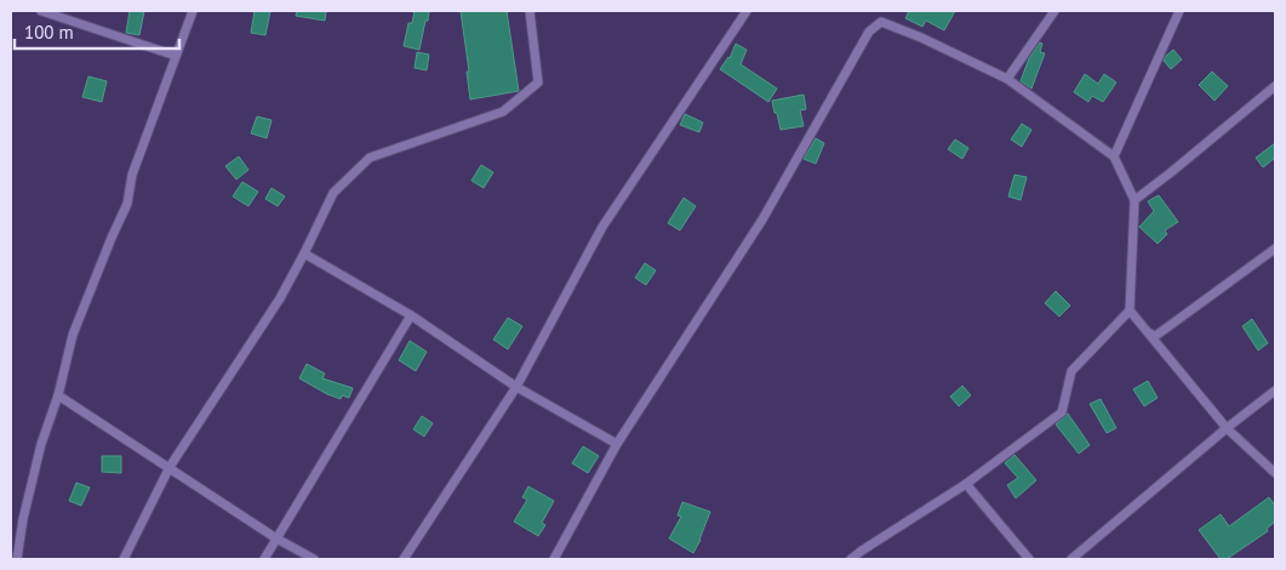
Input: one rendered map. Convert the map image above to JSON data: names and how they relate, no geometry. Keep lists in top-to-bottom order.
{
  "scale_bar": "100 m"
}
